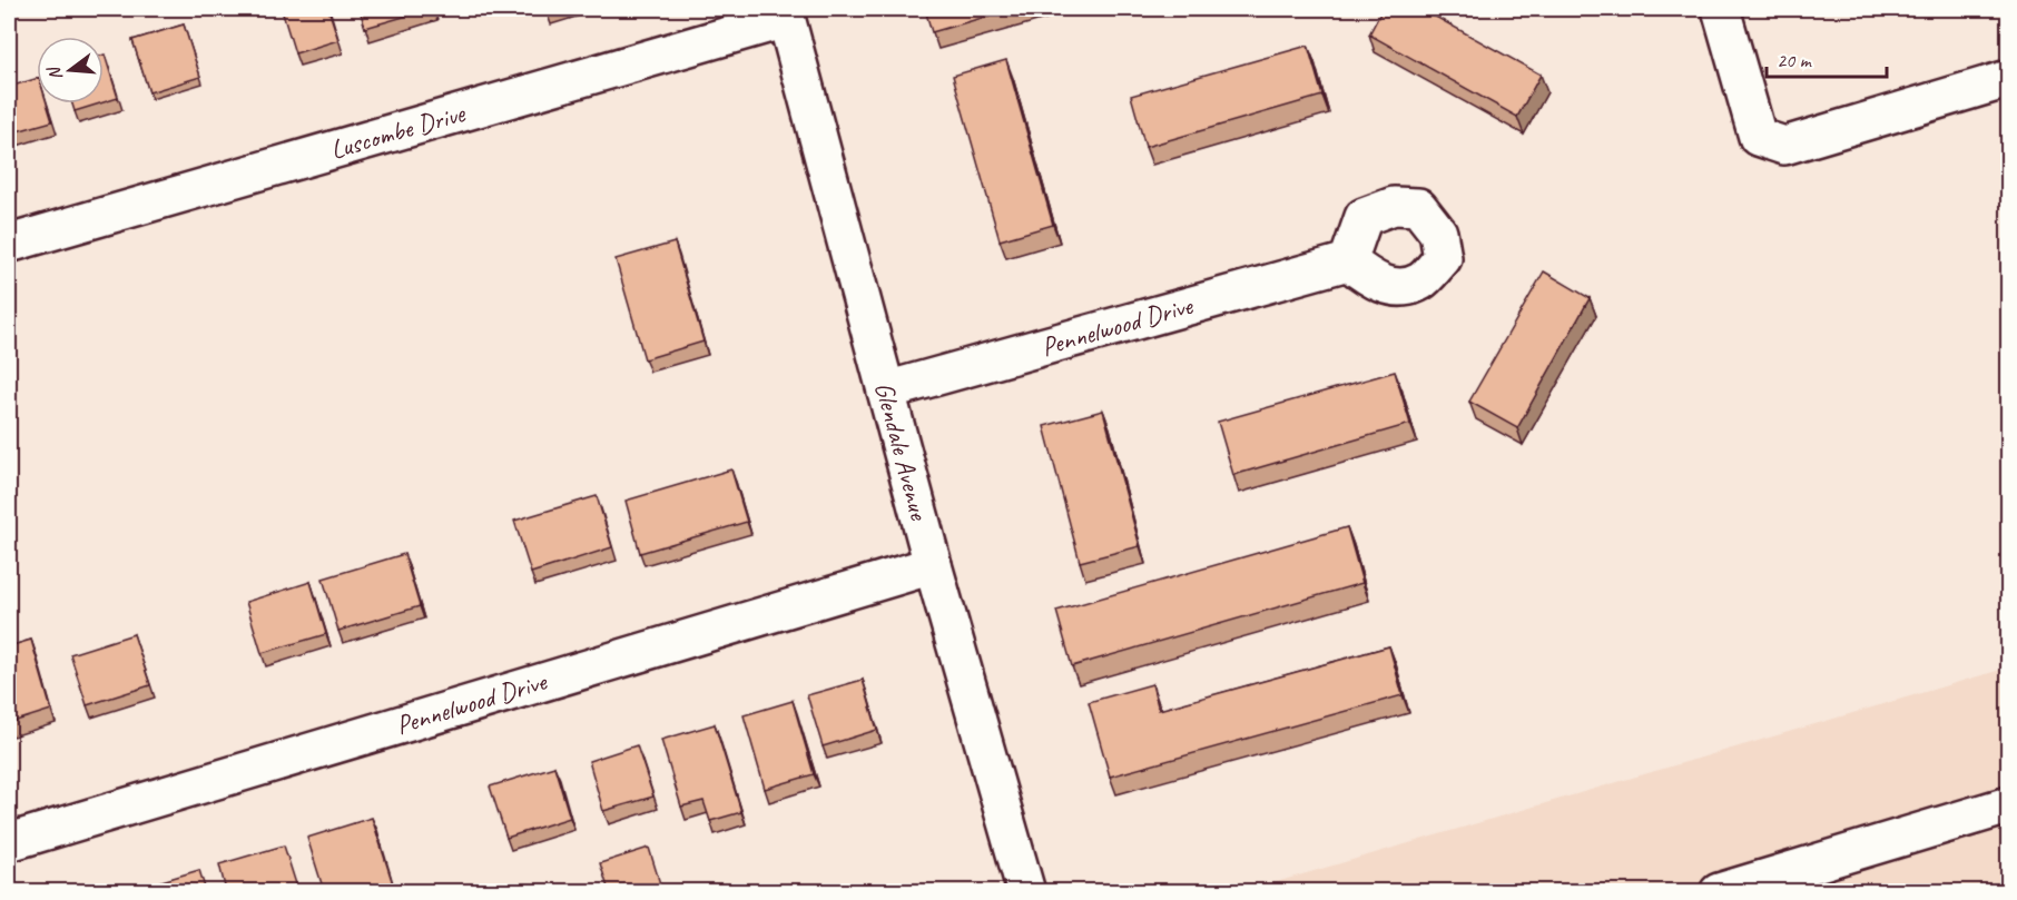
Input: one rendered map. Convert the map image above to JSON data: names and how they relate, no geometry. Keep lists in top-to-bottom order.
{
  "streets": {
    "street": ["Luscombe Drive", "Pennelwood Drive", "Glendale Avenue"]
  },
  "crossings": [
    ["Luscombe Drive", "Glendale Avenue"],
    ["Pennelwood Drive", "Glendale Avenue"]
  ],
  "scale_bar": "20 m",
  "north": "left"
}
